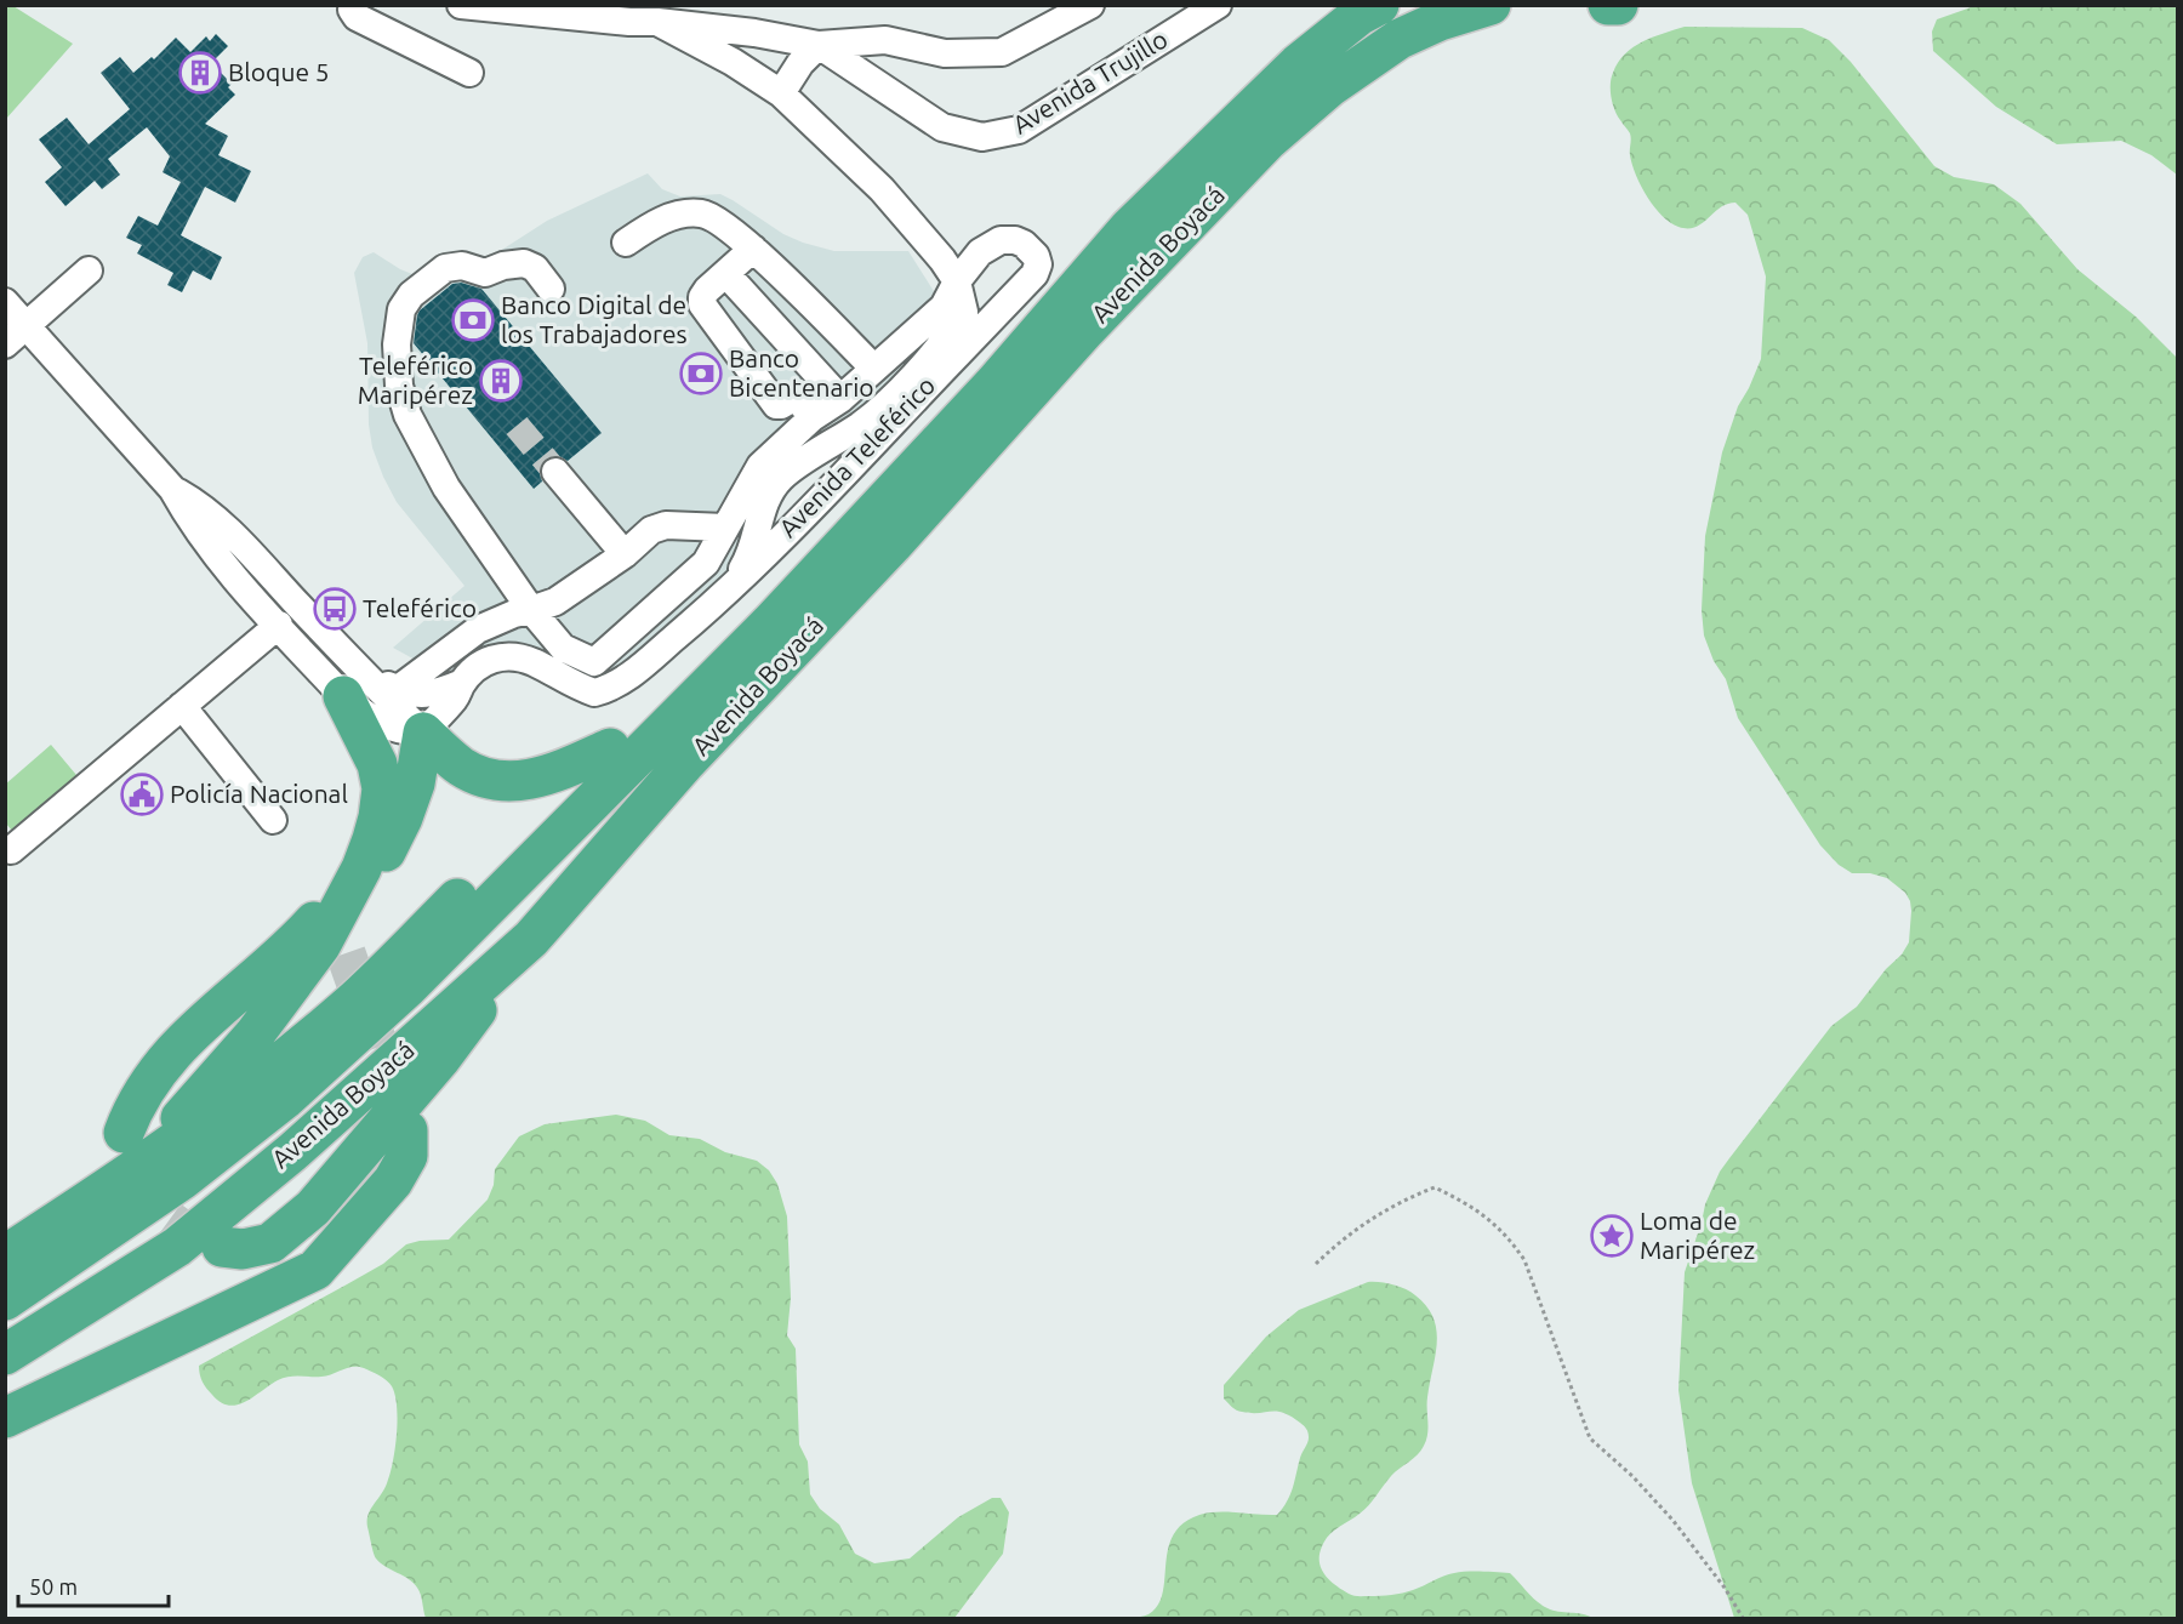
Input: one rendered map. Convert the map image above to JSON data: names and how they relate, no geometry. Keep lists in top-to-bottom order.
{
  "streets": {
    "highway": ["Avenida Boyacá"],
    "street": ["Avenida Trujillo", "Avenida Teleférico"]
  },
  "crossings": [
    ["Avenida Trujillo", "Avenida Teleférico"]
  ],
  "places": {
    "building": ["Bloque 5", "Teleférico Maripérez"],
    "bank": ["Banco Digital de los Trabajadores", "Banco Bicentenario"],
    "bus stop": ["Teleférico"],
    "public building": ["Policía Nacional"],
    "place": ["Loma de Maripérez"]
  },
  "scale_bar": "50 m"
}
